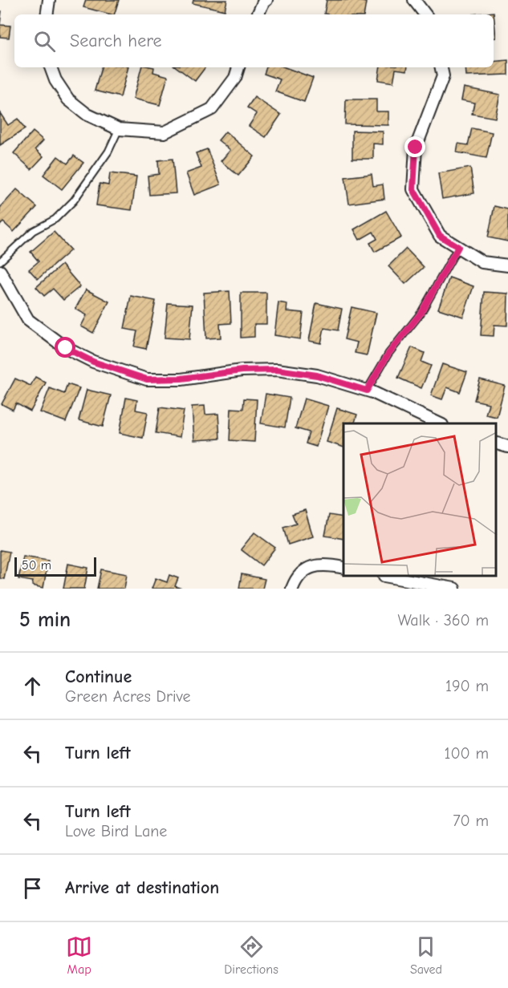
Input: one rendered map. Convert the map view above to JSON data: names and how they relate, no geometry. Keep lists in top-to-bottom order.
{
  "scale_bar": "50 m",
  "page": {
    "search": "Search here",
    "scale": "50 m",
    "heading": ["5 min", "Walk · 360 m"],
    "list": [
      ["Continue", "Green Acres Drive", "190 m"],
      ["Turn left", "100 m"],
      ["Turn left", "Love Bird Lane", "70 m"],
      "Arrive at destination"
    ],
    "nav": ["Map", "Directions", "Saved"]
  }
}
